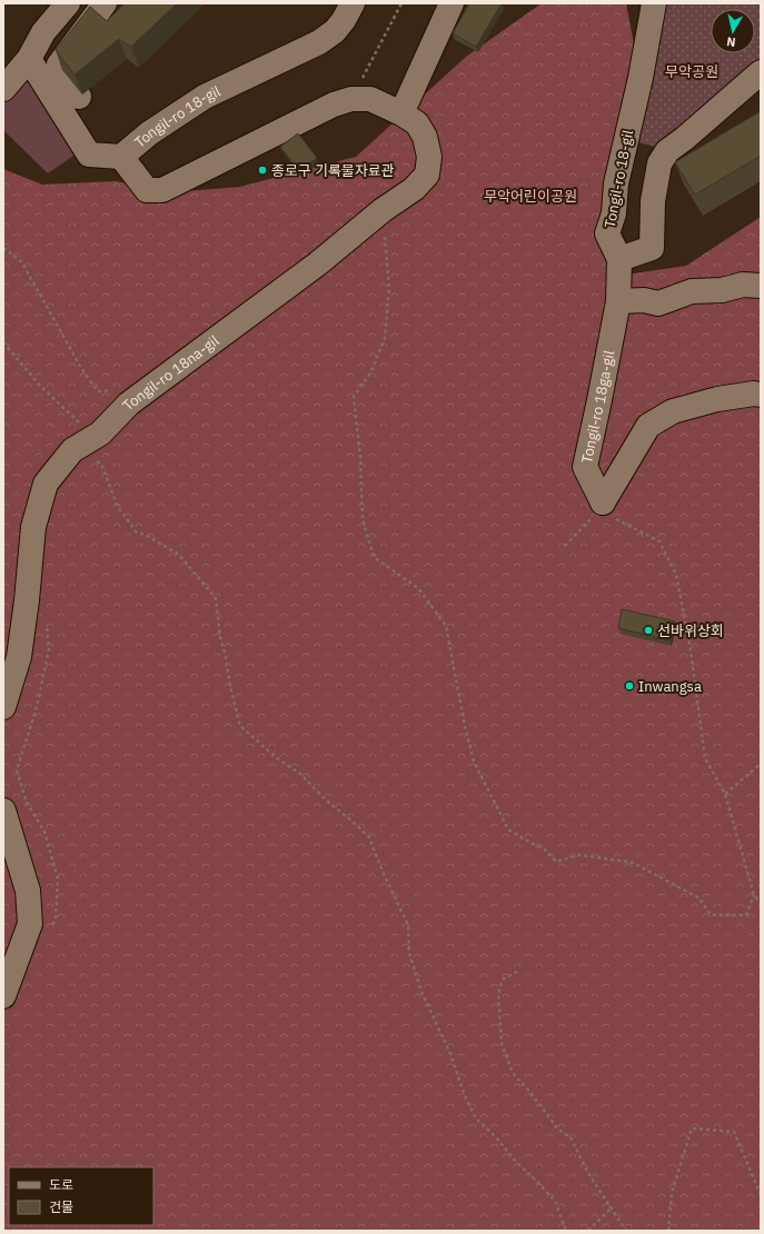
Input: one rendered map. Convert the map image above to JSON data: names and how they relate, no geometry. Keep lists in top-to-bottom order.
{
  "streets": {
    "street": ["Tongil-ro 18-gil", "Tongil-ro 18na-gil", "Tongil-ro 18ga-gil"]
  },
  "crossings": [
    ["Tongil-ro 18-gil", "Tongil-ro 18na-gil"],
    ["Tongil-ro 18-gil", "Tongil-ro 18ga-gil"]
  ],
  "parks": ["무악공원", "무악어린이공원"],
  "places": ["종로구 기록물자료관", "선바위상회", "Inwangsa"],
  "legend": ["도로", "건물"],
  "north": "bottom"
}
